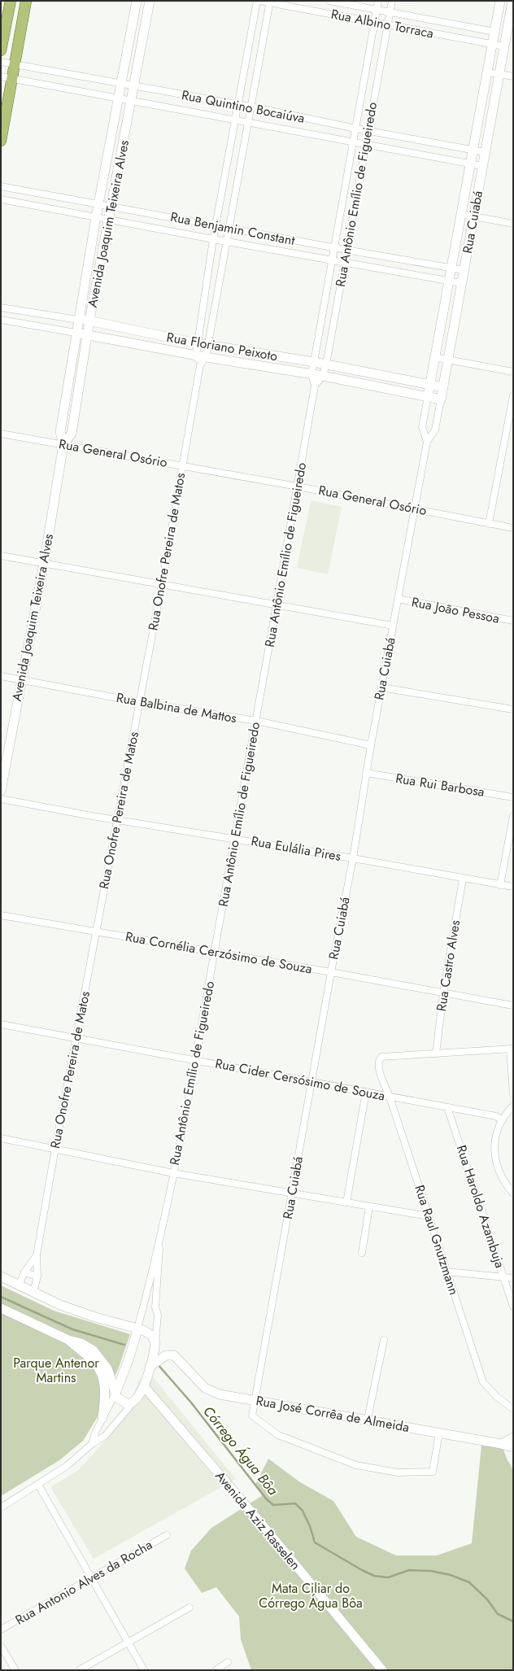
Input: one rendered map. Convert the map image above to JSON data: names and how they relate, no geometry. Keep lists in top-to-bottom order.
{
  "streets": {
    "street": [
      "Rua Albino Torraca",
      "Rua Quintino Bocaiúva",
      "Rua Antônio Emílio de Figueiredo",
      "Rua Cuiabá",
      "Avenida Joaquim Teixeira Alves",
      "Rua Benjamin Constant",
      "Rua Floriano Peixoto",
      "Rua General Osório",
      "Rua Onofre Pereira de Matos",
      "Rua João Pessoa",
      "Rua Balbina de Mattos",
      "Rua Rui Barbosa",
      "Rua Eulália Pires",
      "Rua Cornélia Cerzósimo de Souza",
      "Rua Castro Alves",
      "Rua Cider Cersósimo de Souza",
      "Rua Haroldo Azambuja",
      "Rua Raul Gnutzmann",
      "Rua José Corrêa de Almeida",
      "Avenida Aziz Rasselen",
      "Rua Antonio Alves da Rocha"
    ]
  },
  "crossings": [
    ["Rua Albino Torraca", "Rua Antônio Emílio de Figueiredo"],
    ["Rua Albino Torraca", "Rua Cuiabá"],
    ["Rua Albino Torraca", "Rua Onofre Pereira de Matos"],
    ["Rua Quintino Bocaiúva", "Rua Antônio Emílio de Figueiredo"],
    ["Rua Quintino Bocaiúva", "Rua Cuiabá"],
    ["Rua Quintino Bocaiúva", "Avenida Joaquim Teixeira Alves"],
    ["Rua Quintino Bocaiúva", "Rua Onofre Pereira de Matos"],
    ["Rua Antônio Emílio de Figueiredo", "Rua Benjamin Constant"],
    ["Rua Antônio Emílio de Figueiredo", "Rua Floriano Peixoto"],
    ["Rua Antônio Emílio de Figueiredo", "Rua General Osório"],
    ["Rua Antônio Emílio de Figueiredo", "Rua Balbina de Mattos"],
    ["Rua Antônio Emílio de Figueiredo", "Rua Eulália Pires"],
    ["Rua Antônio Emílio de Figueiredo", "Rua Cornélia Cerzósimo de Souza"],
    ["Rua Antônio Emílio de Figueiredo", "Rua Cider Cersósimo de Souza"],
    ["Rua Antônio Emílio de Figueiredo", "Rua José Corrêa de Almeida"],
    ["Rua Antônio Emílio de Figueiredo", "Avenida Aziz Rasselen"],
    ["Rua Cuiabá", "Rua Benjamin Constant"],
    ["Rua Cuiabá", "Rua Floriano Peixoto"],
    ["Rua Cuiabá", "Rua General Osório"],
    ["Rua Cuiabá", "Rua João Pessoa"],
    ["Rua Cuiabá", "Rua Balbina de Mattos"],
    ["Rua Cuiabá", "Rua Rui Barbosa"],
    ["Rua Cuiabá", "Rua Eulália Pires"],
    ["Rua Cuiabá", "Rua Cornélia Cerzósimo de Souza"],
    ["Rua Cuiabá", "Rua Cider Cersósimo de Souza"],
    ["Rua Cuiabá", "Rua José Corrêa de Almeida"],
    ["Avenida Joaquim Teixeira Alves", "Rua Benjamin Constant"],
    ["Avenida Joaquim Teixeira Alves", "Rua Floriano Peixoto"],
    ["Avenida Joaquim Teixeira Alves", "Rua General Osório"],
    ["Avenida Joaquim Teixeira Alves", "Rua Balbina de Mattos"],
    ["Rua Benjamin Constant", "Rua Onofre Pereira de Matos"],
    ["Rua Floriano Peixoto", "Rua Onofre Pereira de Matos"],
    ["Rua General Osório", "Rua Onofre Pereira de Matos"],
    ["Rua Onofre Pereira de Matos", "Rua Balbina de Mattos"],
    ["Rua Onofre Pereira de Matos", "Rua Eulália Pires"],
    ["Rua Onofre Pereira de Matos", "Rua Cornélia Cerzósimo de Souza"],
    ["Rua Onofre Pereira de Matos", "Rua Cider Cersósimo de Souza"],
    ["Rua Eulália Pires", "Rua Castro Alves"],
    ["Rua Cornélia Cerzósimo de Souza", "Rua Castro Alves"],
    ["Rua Castro Alves", "Rua Raul Gnutzmann"],
    ["Rua Cider Cersósimo de Souza", "Rua Haroldo Azambuja"],
    ["Rua Cider Cersósimo de Souza", "Rua Raul Gnutzmann"]
  ],
  "water": ["Córrego Água Bôa"],
  "parks": ["Parque Antenor Martins", "Mata Ciliar do Córrego Água Bôa"]
}
